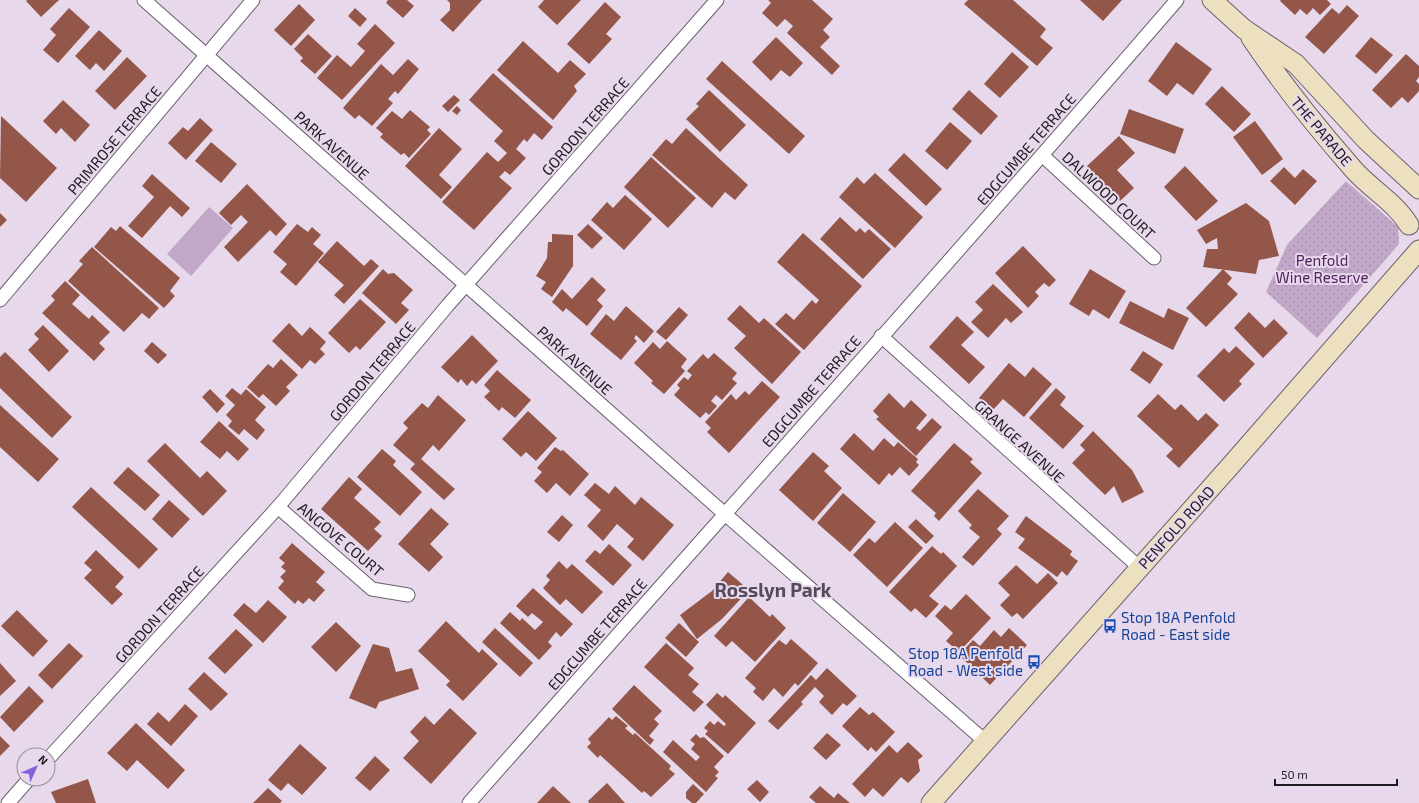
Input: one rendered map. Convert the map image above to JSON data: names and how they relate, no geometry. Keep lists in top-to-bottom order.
{
  "streets": {
    "main road": ["THE PARADE", "PENFOLD ROAD"],
    "street": [
      "GORDON TERRACE",
      "PRIMROSE TERRACE",
      "PARK AVENUE",
      "EDGCUMBE TERRACE",
      "DALWOOD COURT",
      "GRANGE AVENUE",
      "ANGOVE COURT"
    ]
  },
  "crossings": [
    ["GORDON TERRACE", "PARK AVENUE"],
    ["GORDON TERRACE", "ANGOVE COURT"],
    ["PRIMROSE TERRACE", "PARK AVENUE"],
    ["PARK AVENUE", "EDGCUMBE TERRACE"],
    ["PARK AVENUE", "PENFOLD ROAD"],
    ["EDGCUMBE TERRACE", "DALWOOD COURT"],
    ["EDGCUMBE TERRACE", "GRANGE AVENUE"],
    ["GRANGE AVENUE", "PENFOLD ROAD"]
  ],
  "districts": ["Rosslyn Park"],
  "parks": ["Penfold Wine Reserve"],
  "places": {
    "bus stop": ["Stop 18A Penfold Road - East side", "Stop 18A Penfold Road - West side"]
  },
  "scale_bar": "50 m",
  "north": "top right"
}
